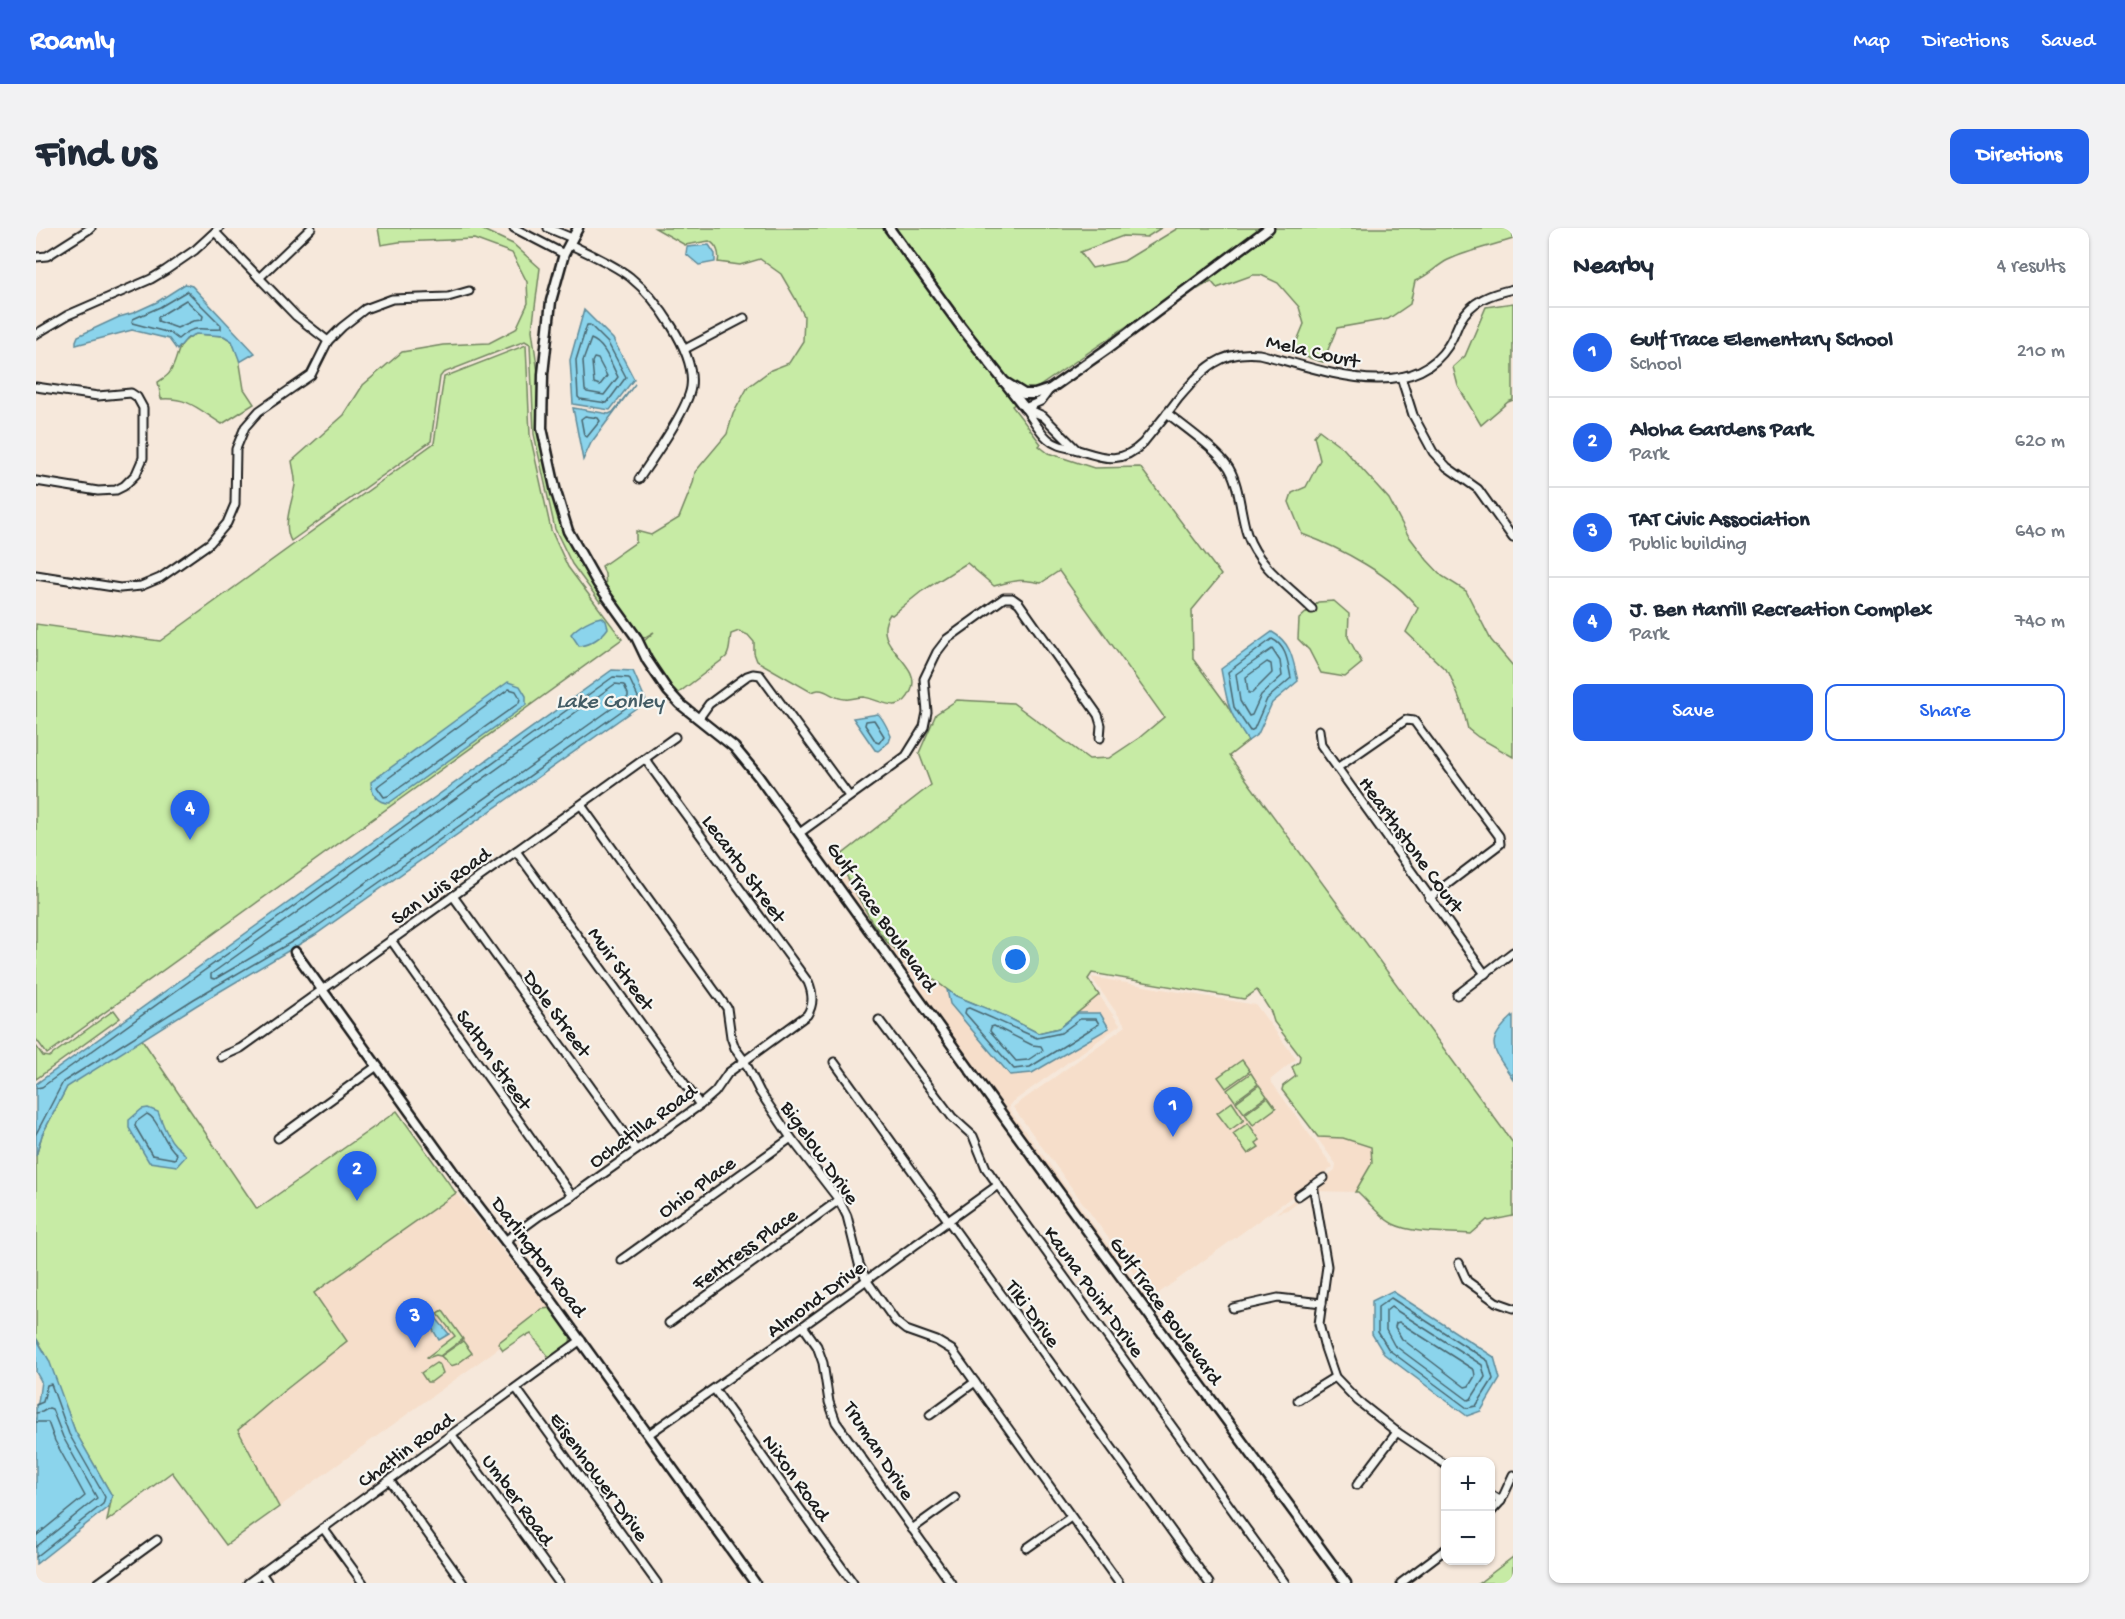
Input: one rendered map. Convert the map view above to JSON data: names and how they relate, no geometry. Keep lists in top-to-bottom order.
{
  "streets": {
    "street": [
      "Mela Court",
      "Hearthstone Court",
      "Lecanto Street",
      "San Luis Road",
      "Gulf Trace Boulevard",
      "Muir Street",
      "Dole Street",
      "Salton Street",
      "Ochatilla Road",
      "Bigelow Drive",
      "Ohio Place",
      "Fentress Place",
      "Darlington Road",
      "Kauna Point Drive",
      "Almond Drive",
      "Tiki Drive",
      "Chatlin Road",
      "Truman Drive",
      "Eisenhower Drive",
      "Nixon Road",
      "Umber Road"
    ]
  },
  "crossings": [
    ["Lecanto Street", "San Luis Road"],
    ["Lecanto Street", "Ochatilla Road"],
    ["San Luis Road", "Muir Street"],
    ["San Luis Road", "Dole Street"],
    ["San Luis Road", "Salton Street"],
    ["San Luis Road", "Bigelow Drive"],
    ["San Luis Road", "Darlington Road"],
    ["Muir Street", "Ochatilla Road"],
    ["Dole Street", "Ochatilla Road"],
    ["Salton Street", "Ochatilla Road"],
    ["Ochatilla Road", "Bigelow Drive"],
    ["Ochatilla Road", "Darlington Road"],
    ["Bigelow Drive", "Ohio Place"],
    ["Bigelow Drive", "Fentress Place"],
    ["Bigelow Drive", "Almond Drive"],
    ["Darlington Road", "Almond Drive"],
    ["Darlington Road", "Chatlin Road"],
    ["Kauna Point Drive", "Almond Drive"],
    ["Almond Drive", "Tiki Drive"],
    ["Almond Drive", "Truman Drive"],
    ["Almond Drive", "Nixon Road"],
    ["Chatlin Road", "Eisenhower Drive"],
    ["Chatlin Road", "Umber Road"]
  ],
  "water": ["Lake Conley"],
  "page": {
    "header": "Roamly",
    "nav": ["Map", "Directions", "Saved"],
    "buttons": [
      "Directions",
      ["Save", "Share"]
    ],
    "title": "Find us",
    "heading": ["Nearby", "4 results"],
    "list": [
      {
        "mark": "1",
        "name": "Gulf Trace Elementary School",
        "note": "School",
        "value": "210 m"
      },
      {
        "mark": "2",
        "name": "Aloha Gardens Park",
        "note": "Park",
        "value": "620 m"
      },
      {
        "mark": "3",
        "name": "TAT Civic Association",
        "note": "Public building",
        "value": "640 m"
      },
      {
        "mark": "4",
        "name": "J. Ben Harrill Recreation Complex",
        "note": "Park",
        "value": "740 m"
      }
    ],
    "pins": [
      "4",
      "1",
      "2",
      "3"
    ],
    "map_buttons": ["+", "−"]
  }
}
